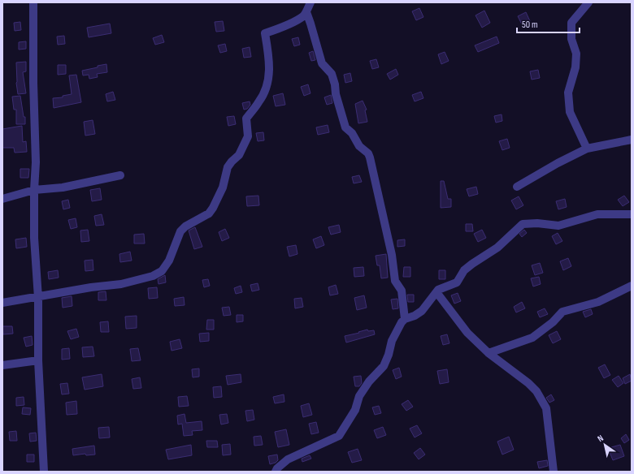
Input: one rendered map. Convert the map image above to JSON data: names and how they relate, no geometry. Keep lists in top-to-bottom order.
{
  "scale_bar": "50 m",
  "north": "top left"
}
